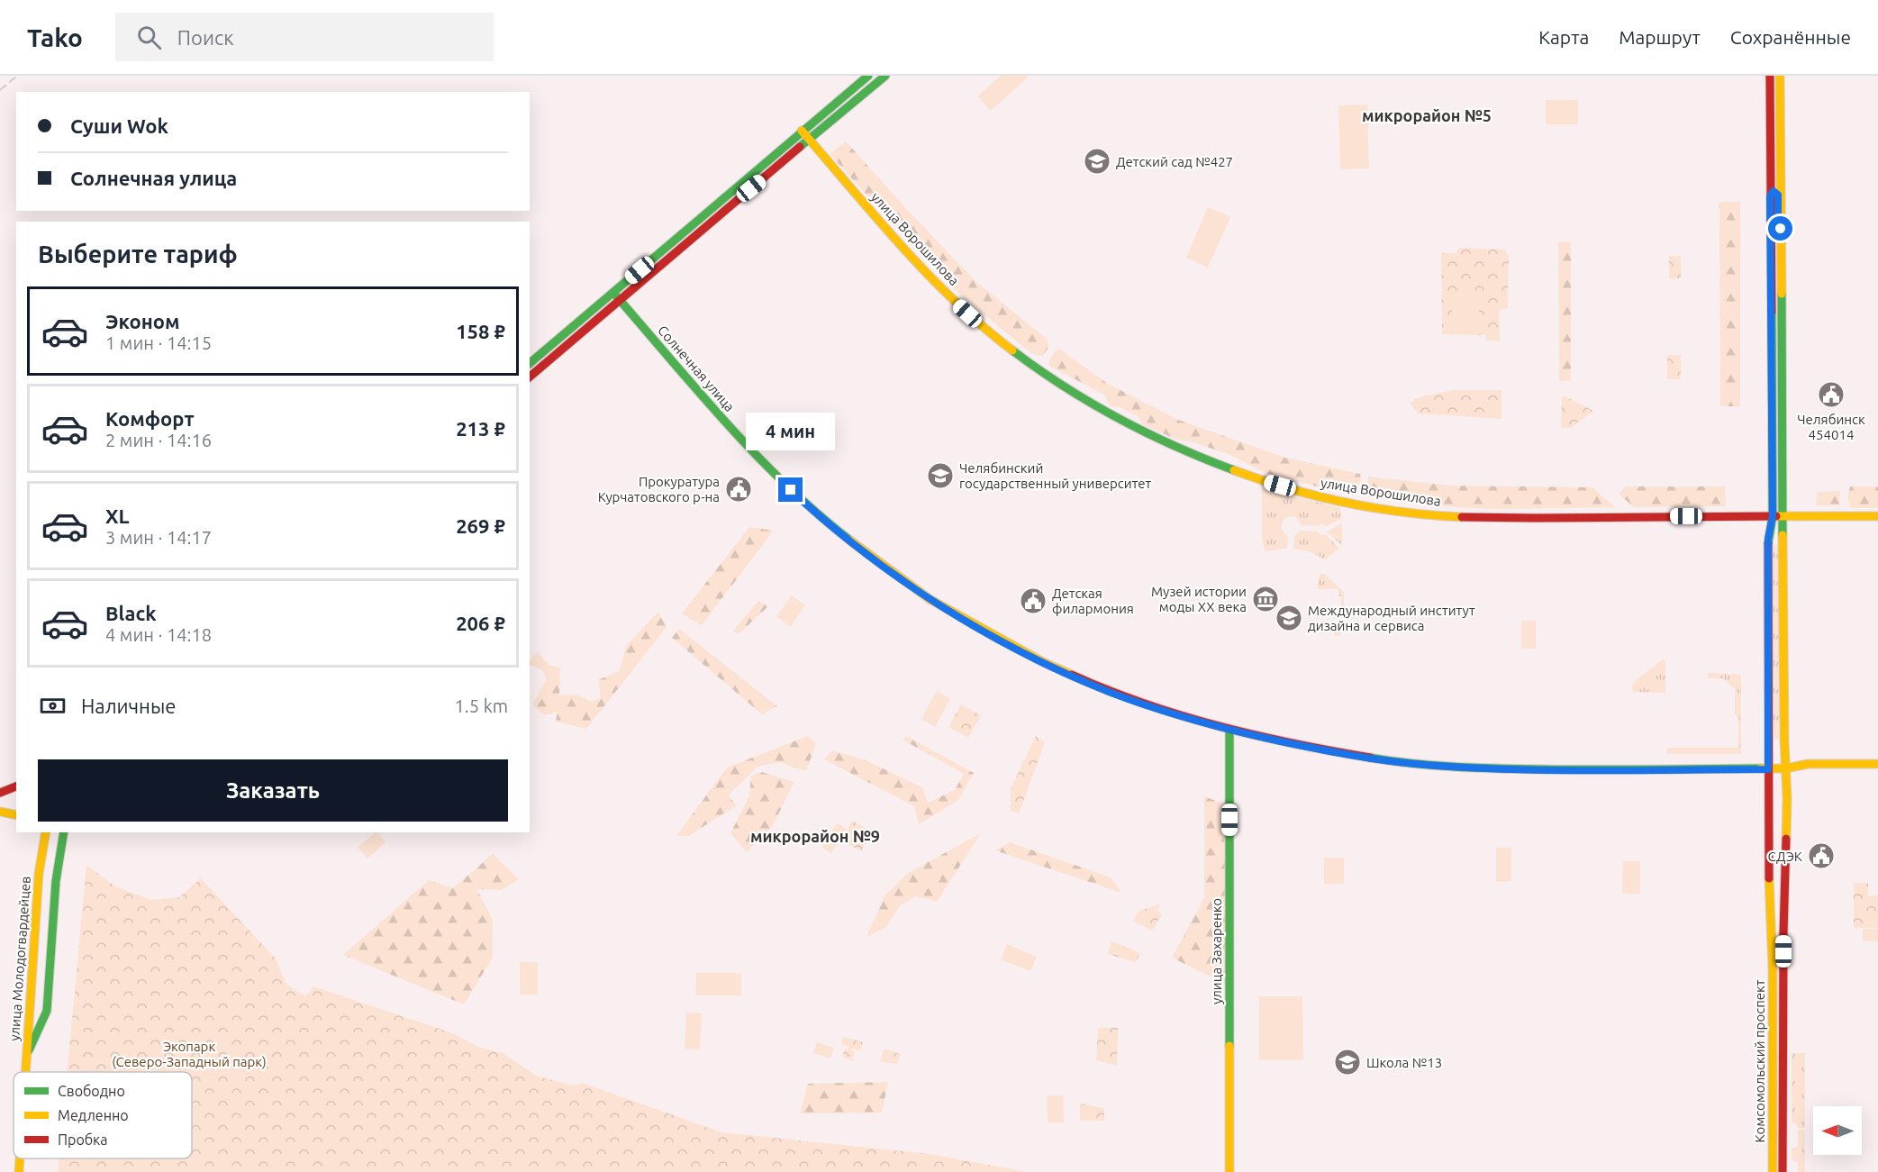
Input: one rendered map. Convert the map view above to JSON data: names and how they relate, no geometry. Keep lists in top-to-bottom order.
{
  "streets": {
    "street": [
      "улица Ворошилова",
      "Солнечная улица",
      "улица Захаренко",
      "улица Молодогвардейцев",
      "Комсомольский проспект"
    ]
  },
  "crossings": [
    ["улица Ворошилова", "Комсомольский проспект"],
    ["Солнечная улица", "улица Захаренко"],
    ["Солнечная улица", "Комсомольский проспект"]
  ],
  "districts": ["микрорайон №5", "микрорайон №9"],
  "parks": ["Экопарк (Северо-Западный парк)"],
  "places": {
    "school or university": [
      "Детский сад №427",
      "Челябинский государственный университет",
      "Международный институт дизайна и сервиса",
      "Школа №13"
    ],
    "public building": [
      "Челябинск 454014",
      "Прокуратура Курчатовского р-на",
      "Детская филармония",
      "СДЭК"
    ],
    "museum": ["Музей истории моды XX века"]
  },
  "legend": ["Свободно", "Медленно", "Пробка"],
  "north": "left",
  "page": {
    "header": "Tako",
    "search": "Поиск",
    "nav": ["Карта", "Маршрут", "Сохранённые"],
    "banner": ["Суши Wok", "Солнечная улица"],
    "heading": "Выберите тариф",
    "list": [
      {
        "name": "Эконом",
        "note": "1 мин · 14:15",
        "value": "158 ₽"
      },
      {
        "name": "Комфорт",
        "note": "2 мин · 14:16",
        "value": "213 ₽"
      },
      {
        "name": "XL",
        "note": "3 мин · 14:17",
        "value": "269 ₽"
      },
      {
        "name": "Black",
        "note": "4 мин · 14:18",
        "value": "206 ₽"
      }
    ],
    "bubble": "4 мин",
    "pay": ["Наличные", "1.5 km"],
    "buttons": "Заказать"
  }
}
